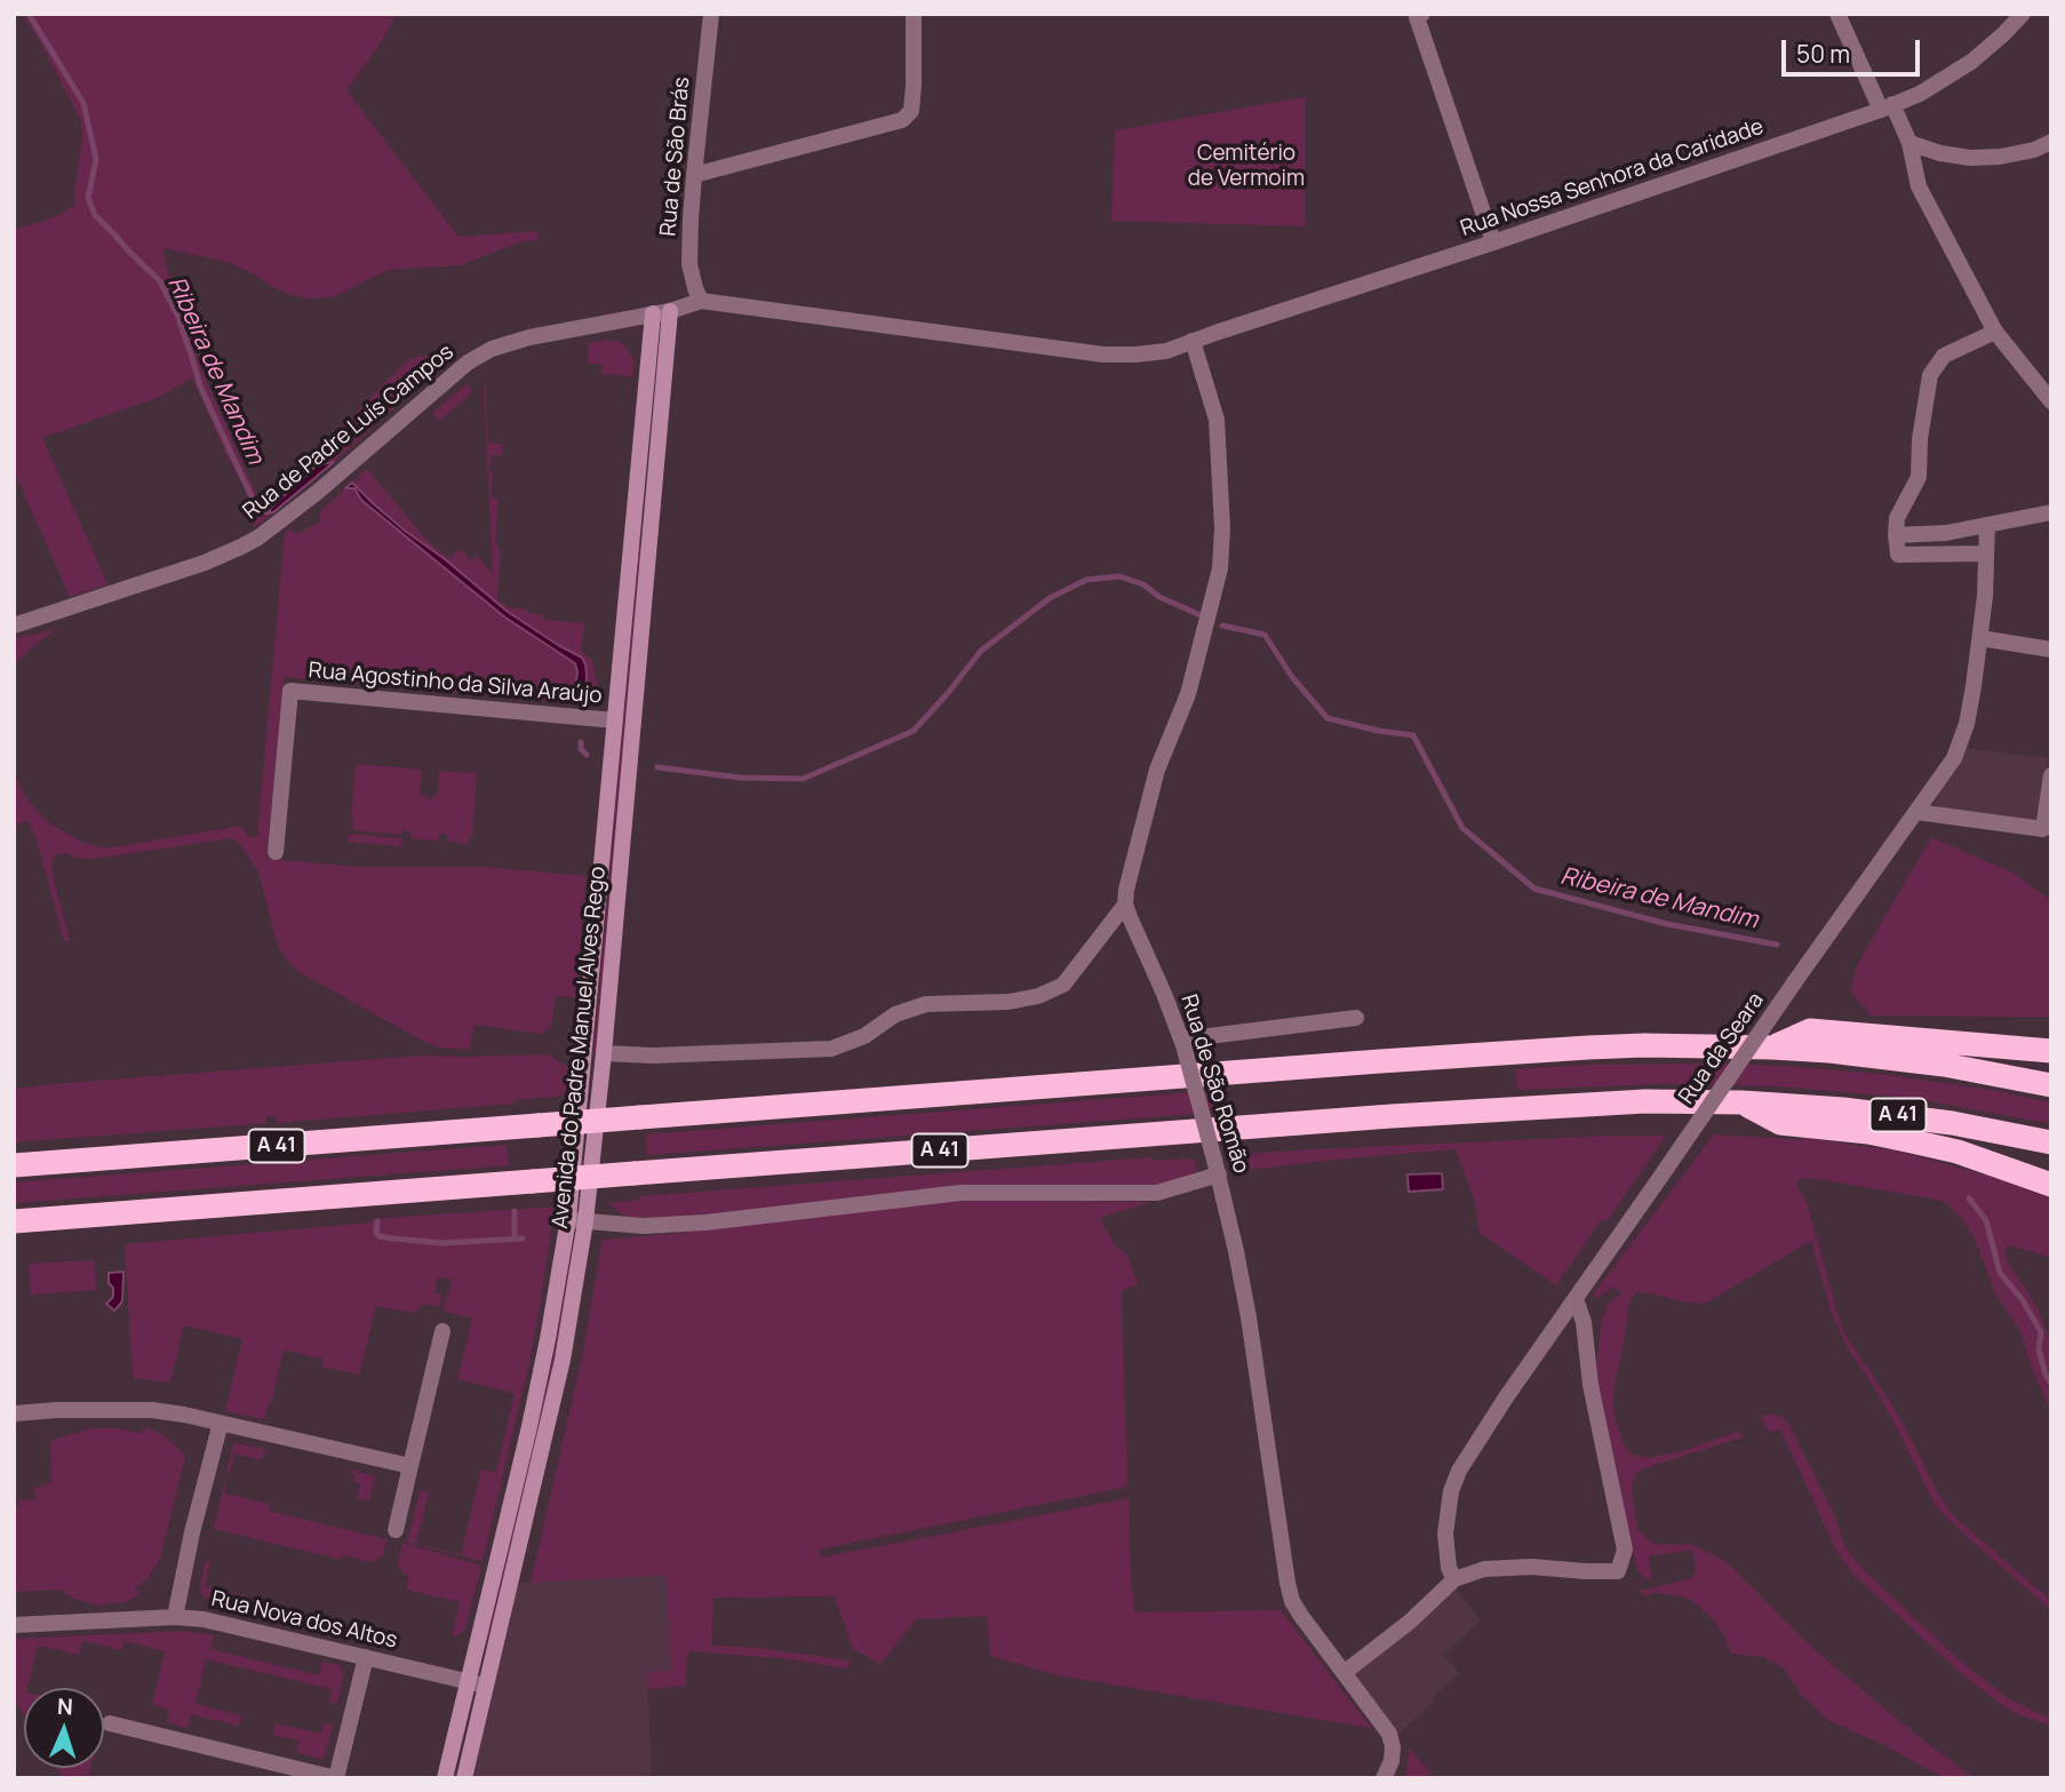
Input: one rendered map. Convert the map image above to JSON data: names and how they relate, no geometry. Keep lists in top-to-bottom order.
{
  "streets": {
    "highway": ["A 41"],
    "main road": ["Avenida do Padre Manuel Alves Rego"],
    "street": [
      "Rua de São Brás",
      "Rua Nossa Senhora da Caridade",
      "Rua de Padre Luís Campos",
      "Rua Agostinho da Silva Araújo",
      "Rua da Seara",
      "Rua de São Romão",
      "Rua Nova dos Altos"
    ]
  },
  "crossings": [
    ["Rua de São Brás", "Rua de Padre Luís Campos"],
    ["Rua Nossa Senhora da Caridade", "Rua de Padre Luís Campos"],
    ["Rua de Padre Luís Campos", "Avenida do Padre Manuel Alves Rego"],
    ["Rua Agostinho da Silva Araújo", "Avenida do Padre Manuel Alves Rego"],
    ["Avenida do Padre Manuel Alves Rego", "Rua Nova dos Altos"]
  ],
  "water": ["Ribeira de Mandim"],
  "parks": ["Cemitério de Vermoim"],
  "scale_bar": "50 m",
  "north": "top"
}
